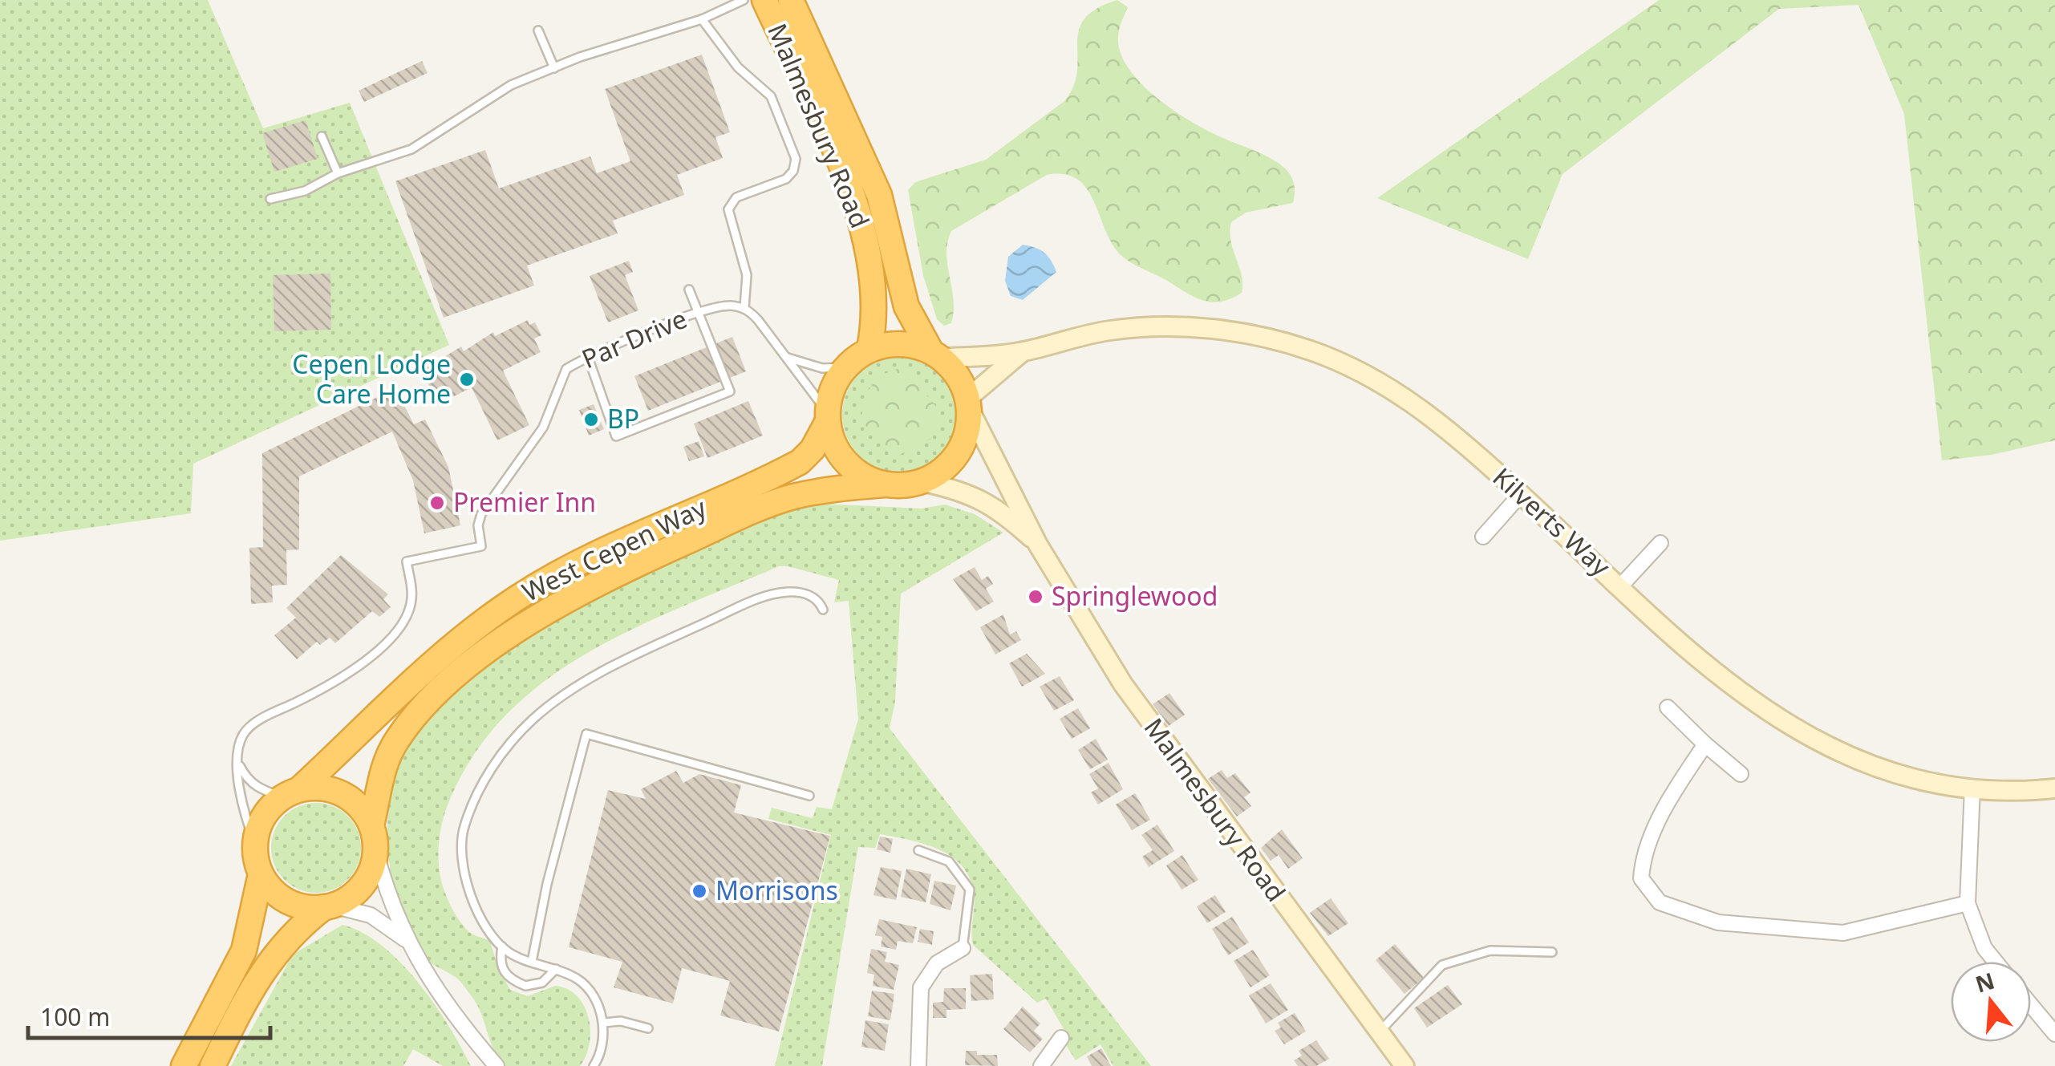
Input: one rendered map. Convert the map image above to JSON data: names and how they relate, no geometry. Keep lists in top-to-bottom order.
{
  "streets": {
    "highway": ["Malmesbury Road", "West Cepen Way"],
    "main road": ["Kilverts Way"],
    "lane": ["Par Drive"]
  },
  "crossings": [
    ["Malmesbury Road", "Kilverts Way"],
    ["Malmesbury Road", "West Cepen Way"],
    ["Kilverts Way", "West Cepen Way"]
  ],
  "places": [
    "Cepen Lodge Care Home",
    "BP",
    "Premier Inn",
    "Springlewood",
    "Morrisons"
  ],
  "scale_bar": "100 m",
  "north": "top"
}
